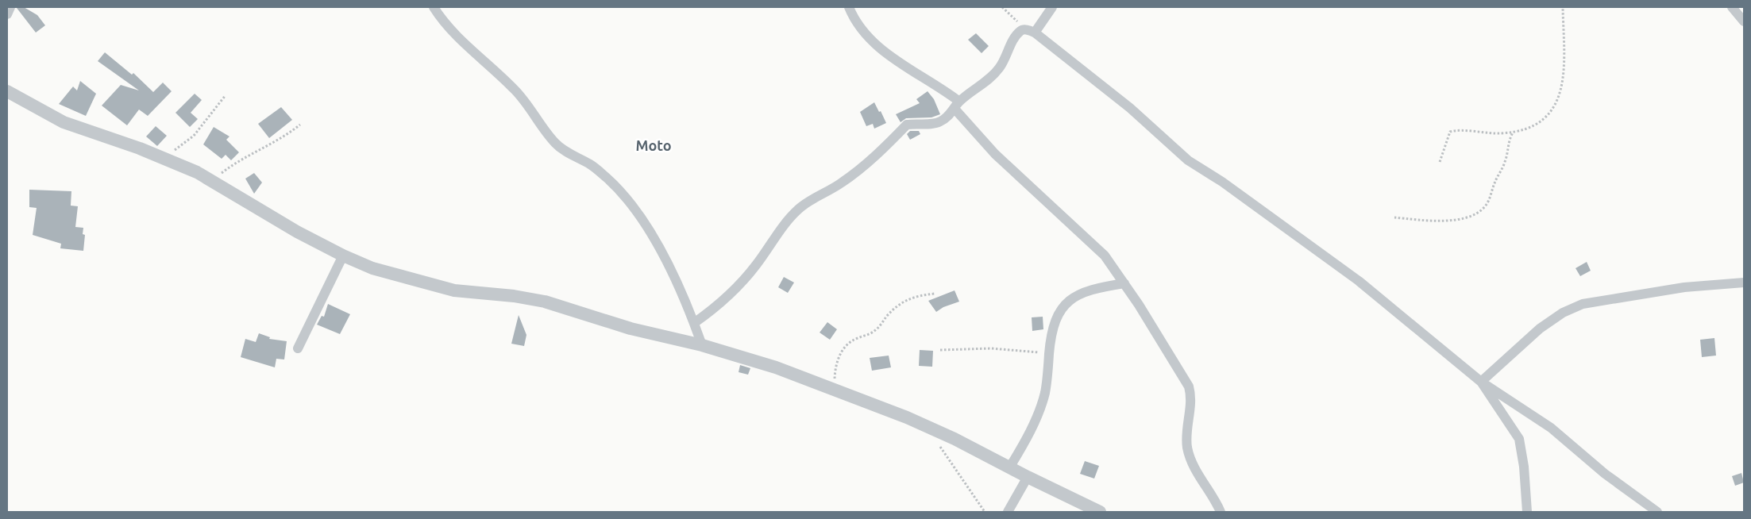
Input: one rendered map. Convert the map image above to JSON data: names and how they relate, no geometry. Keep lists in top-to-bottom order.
{
  "districts": ["Moto"]
}
